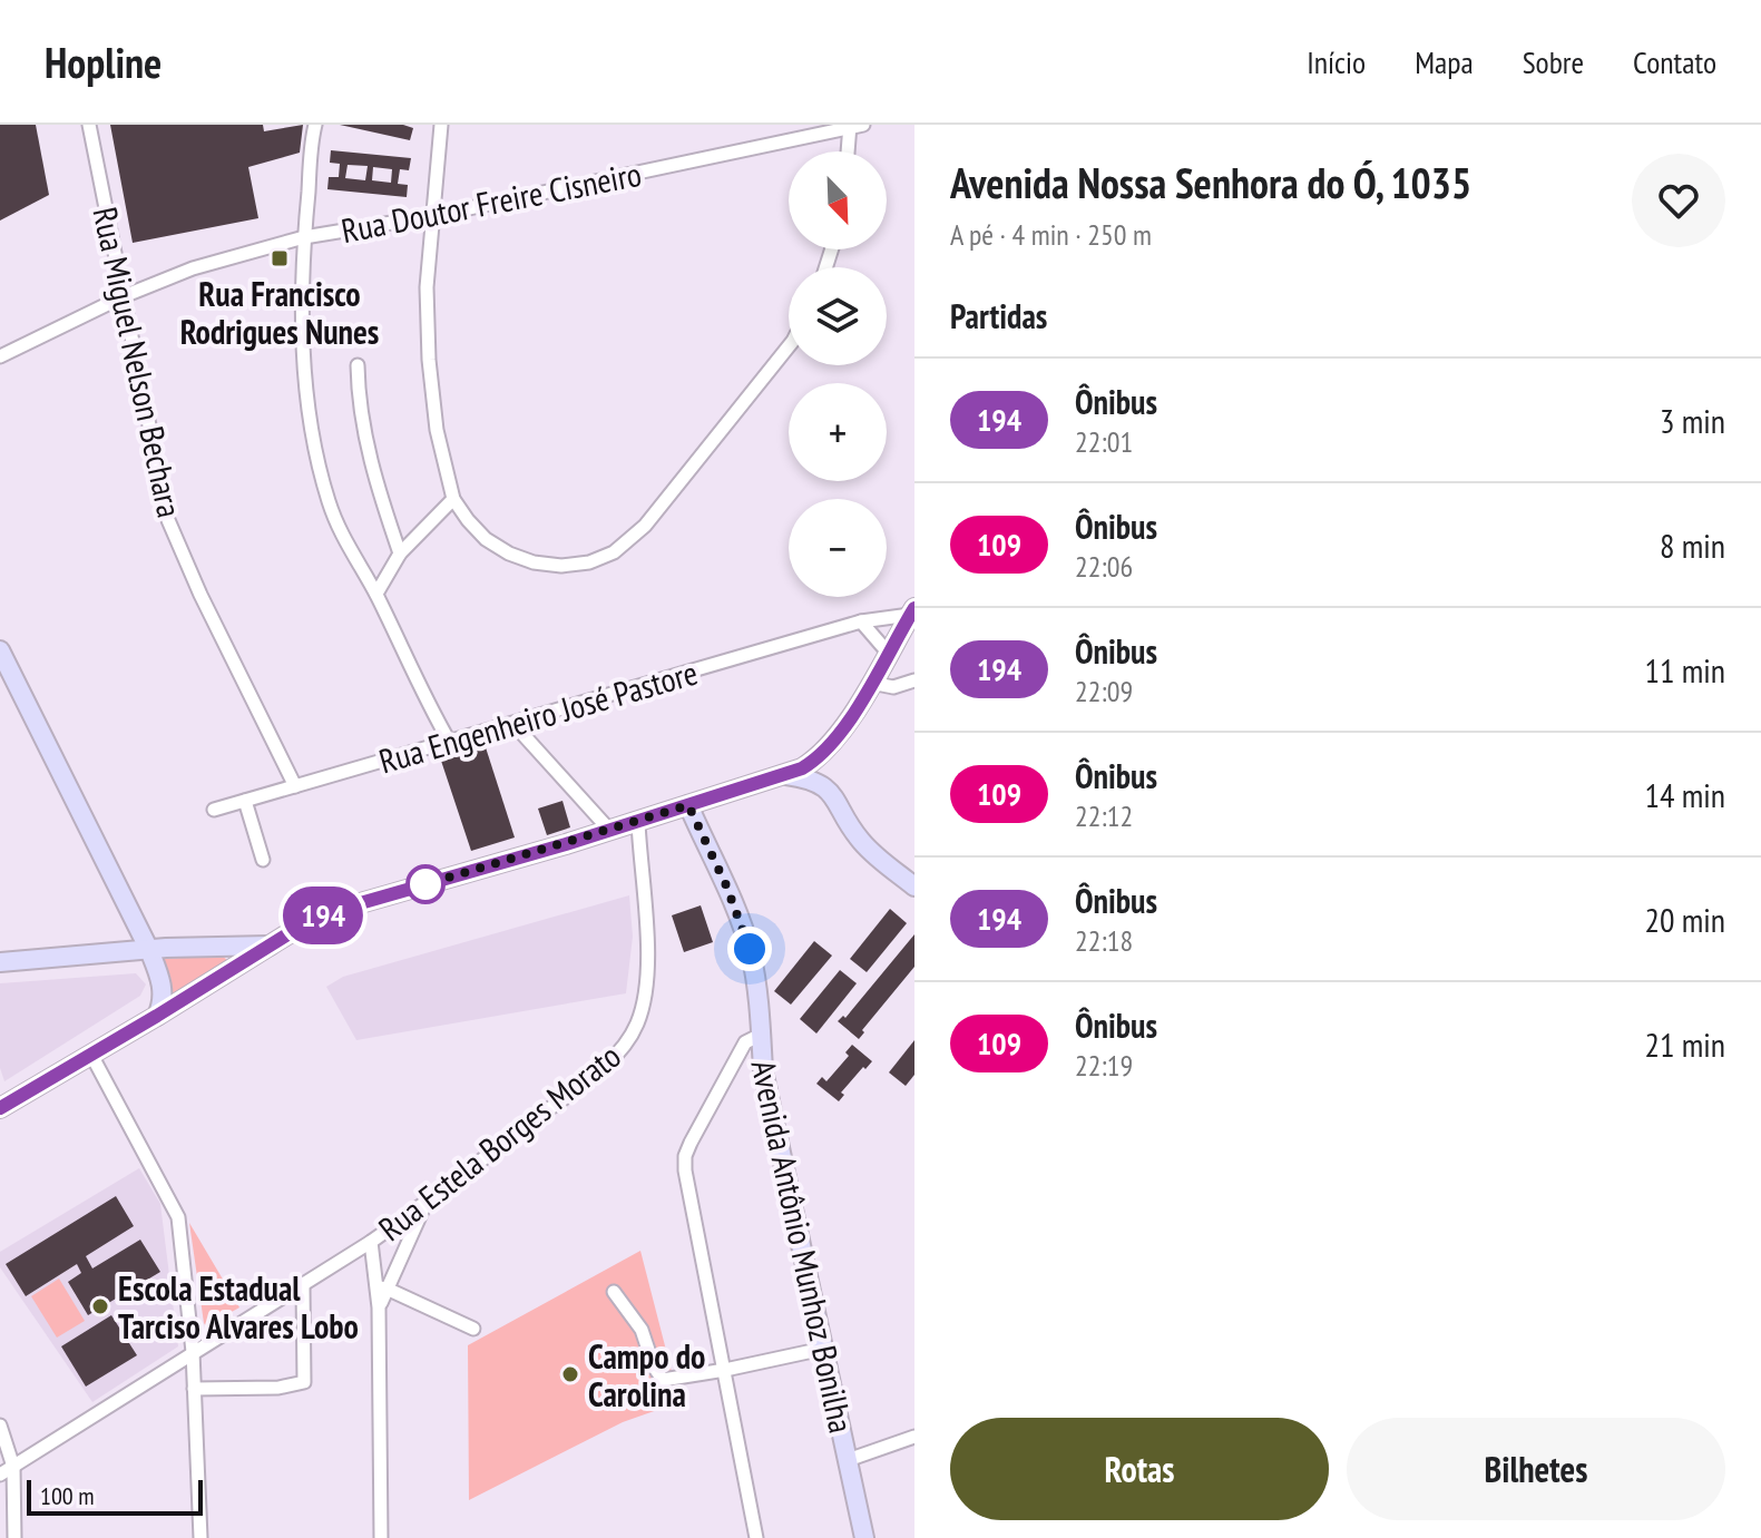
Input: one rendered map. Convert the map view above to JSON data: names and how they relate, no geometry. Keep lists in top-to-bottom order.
{
  "streets": {
    "main road": ["Avenida Antônio Munhoz Bonilha"],
    "street": [
      "Rua Doutor Freire Cisneiro",
      "Rua Miguel Nelson Bechara",
      "Rua Engenheiro José Pastore",
      "Rua Estela Borges Morato"
    ]
  },
  "crossings": [
    ["Rua Doutor Freire Cisneiro", "Rua Miguel Nelson Bechara"],
    ["Rua Miguel Nelson Bechara", "Rua Engenheiro José Pastore"]
  ],
  "places": {
    "transit": ["Rua Francisco Rodrigues Nunes"],
    "other": ["Escola Estadual Tarciso Alvares Lobo", "Campo do Carolina"]
  },
  "lines": ["bus line 194"],
  "scale_bar": "100 m",
  "north": "bottom right",
  "page": {
    "header": "Hopline",
    "nav": [
      "Início",
      "Mapa",
      "Sobre",
      "Contato"
    ],
    "on_map": "194",
    "heading": [
      ["Avenida Nossa Senhora do Ó, 1035", "A pé · 4 min · 250 m"],
      "Partidas"
    ],
    "map_buttons": ["+", "−"],
    "list": [
      {
        "mark": "194",
        "name": "Ônibus",
        "note": "22:01",
        "value": "3 min"
      },
      {
        "mark": "109",
        "name": "Ônibus",
        "note": "22:06",
        "value": "8 min"
      },
      {
        "mark": "194",
        "name": "Ônibus",
        "note": "22:09",
        "value": "11 min"
      },
      {
        "mark": "109",
        "name": "Ônibus",
        "note": "22:12",
        "value": "14 min"
      },
      {
        "mark": "194",
        "name": "Ônibus",
        "note": "22:18",
        "value": "20 min"
      },
      {
        "mark": "109",
        "name": "Ônibus",
        "note": "22:19",
        "value": "21 min"
      }
    ],
    "buttons": ["Rotas", "Bilhetes"],
    "scale": "100 m"
  }
}
